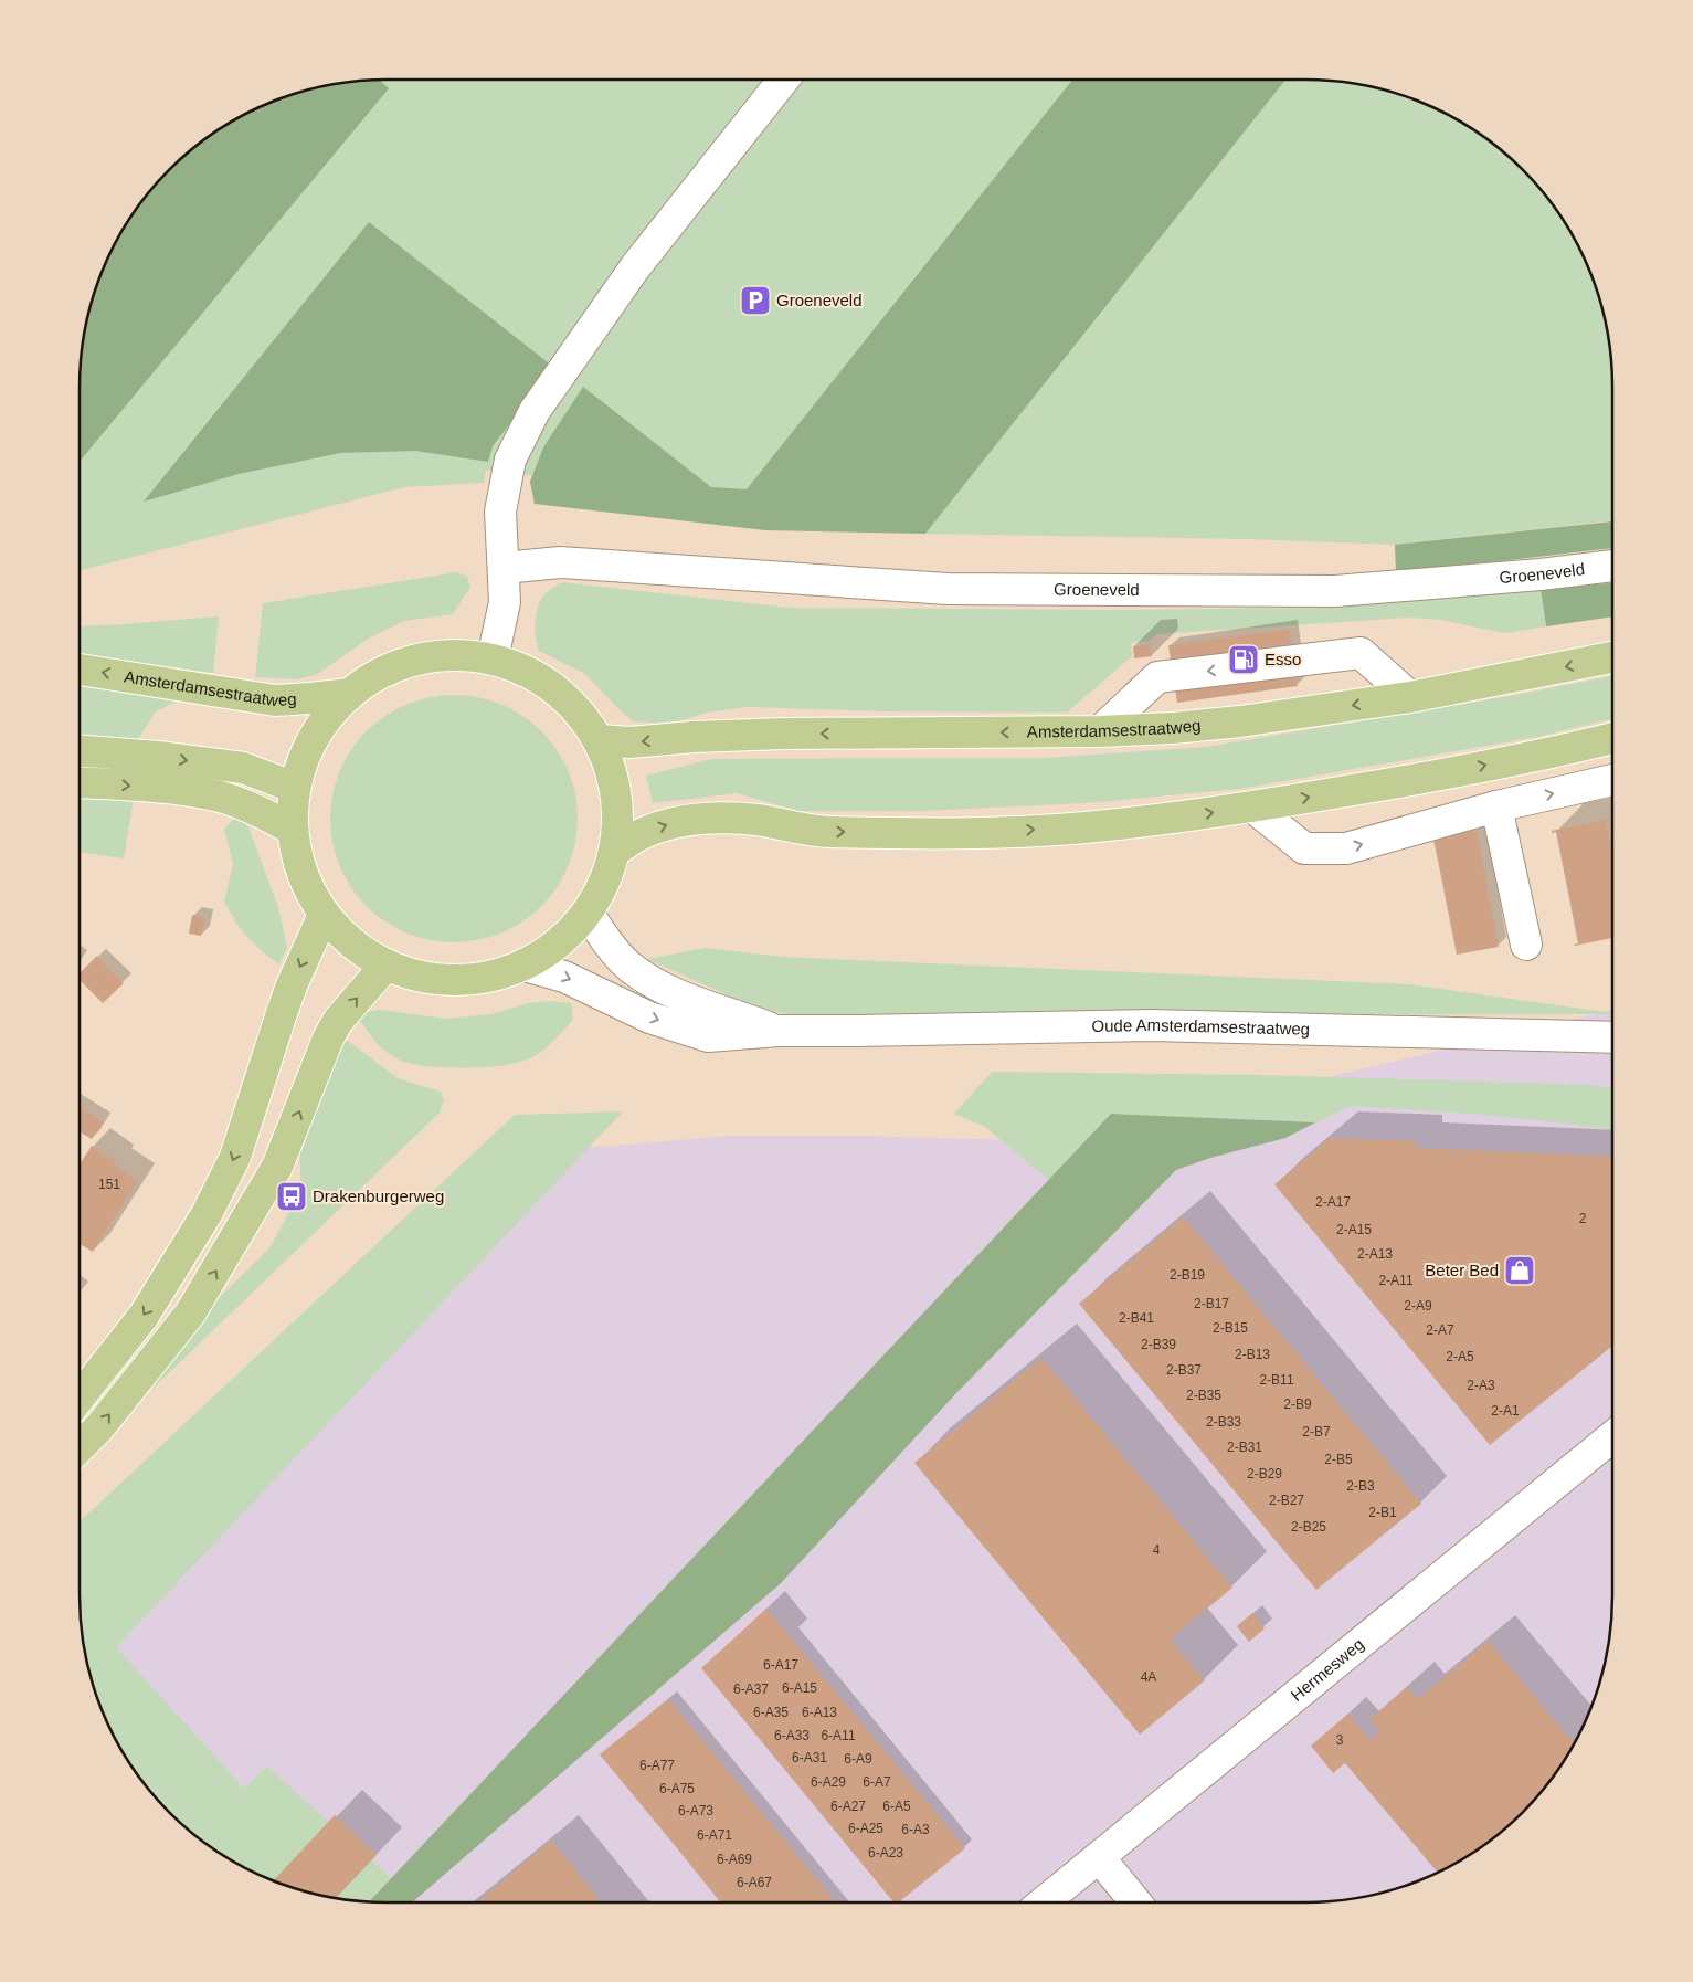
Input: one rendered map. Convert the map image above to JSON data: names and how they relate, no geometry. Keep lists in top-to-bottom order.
{
  "streets": {
    "main road": ["Amsterdamsestraatweg"],
    "street": ["Groeneveld", "Oude Amsterdamsestraatweg", "Hermesweg"]
  },
  "places": {
    "parking": ["Groeneveld"],
    "fuel station": ["Esso"],
    "bus stop": ["Drakenburgerweg"],
    "shop": ["Beter Bed"]
  },
  "house_numbers": [
    "151",
    "2-A17",
    "2",
    "2-A15",
    "2-A13",
    "2-B19",
    "2-A11",
    "2-B17",
    "2-A9",
    "2-B41",
    "2-B15",
    "2-A7",
    "2-B39",
    "2-B13",
    "2-A5",
    "2-B37",
    "2-B11",
    "2-A3",
    "2-B35",
    "2-B9",
    "2-A1",
    "2-B33",
    "2-B7",
    "2-B31",
    "2-B5",
    "2-B29",
    "2-B3",
    "2-B27",
    "2-B1",
    "2-B25",
    "4",
    "6-A17",
    "4A",
    "6-A15",
    "6-A37",
    "6-A35",
    "6-A13",
    "6-A33",
    "6-A11",
    "3",
    "6-A31",
    "6-A9",
    "6-A77",
    "6-A29",
    "6-A7",
    "6-A75",
    "6-A27",
    "6-A5",
    "6-A73",
    "6-A25",
    "6-A3",
    "6-A71",
    "6-A23",
    "6-A69",
    "6-A67"
  ]
}
